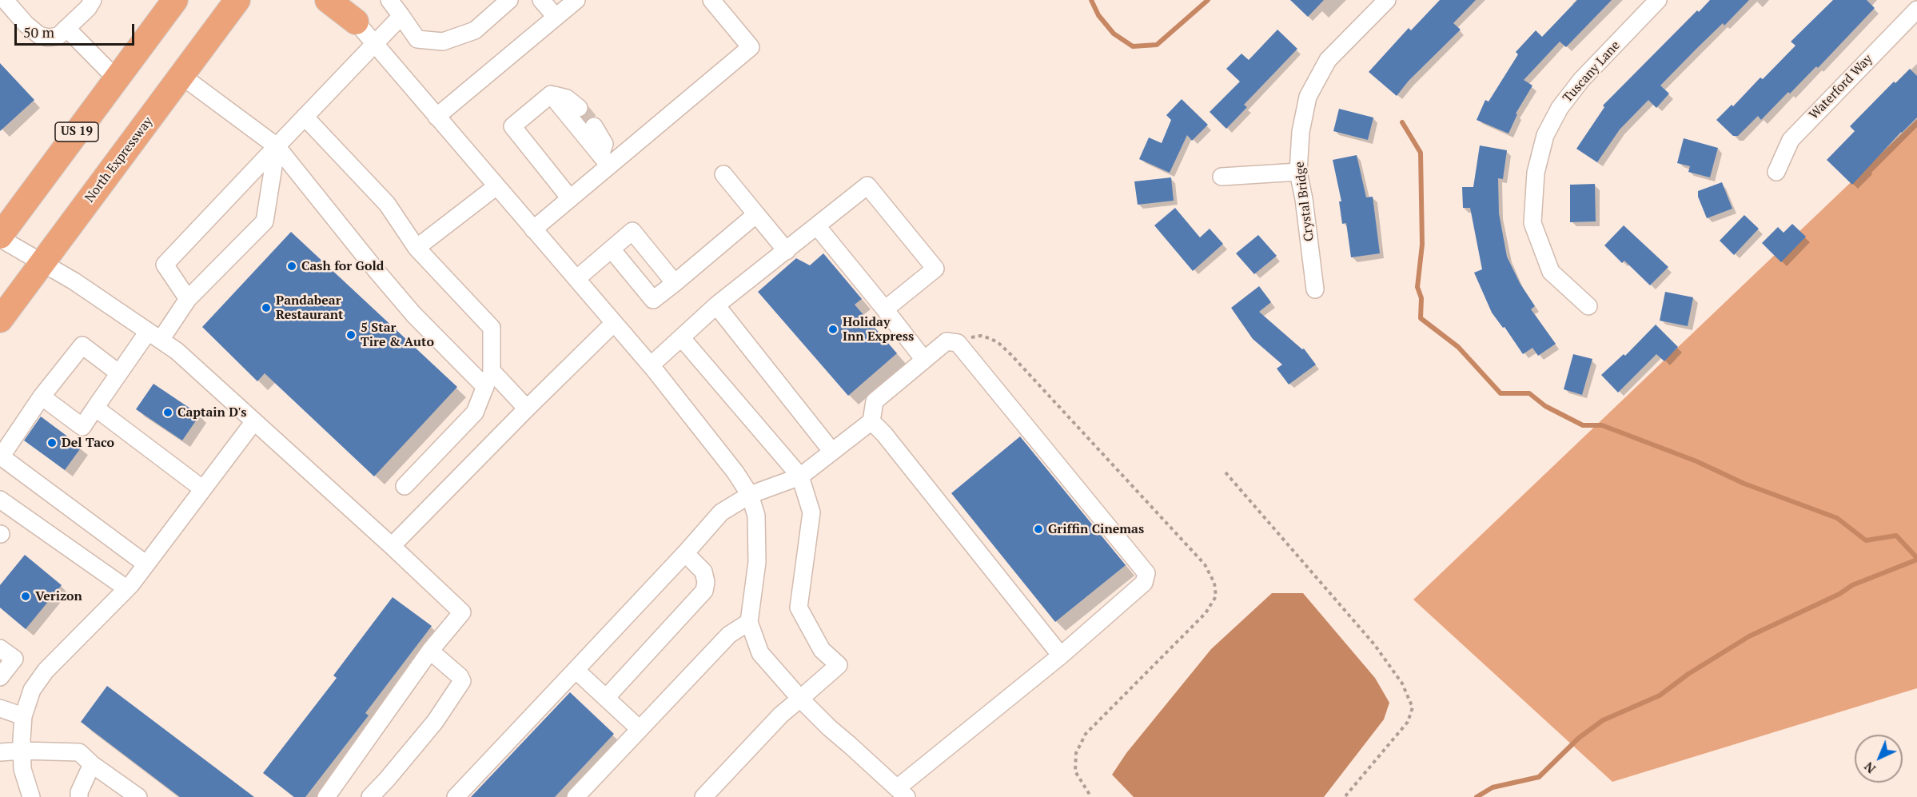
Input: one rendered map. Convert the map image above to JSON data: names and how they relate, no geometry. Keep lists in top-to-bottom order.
{
  "streets": {
    "highway": ["US 19", "North Expressway"],
    "street": ["Tuscany Lane", "Waterford Way", "Crystal Bridge"]
  },
  "places": [
    "Cash for Gold",
    "Pandabear Restaurant",
    "Holiday Inn Express",
    "5 Star Tire & Auto",
    "Captain D's",
    "Del Taco",
    "Griffin Cinemas",
    "Verizon"
  ],
  "scale_bar": "50 m",
  "north": "bottom left"
}
